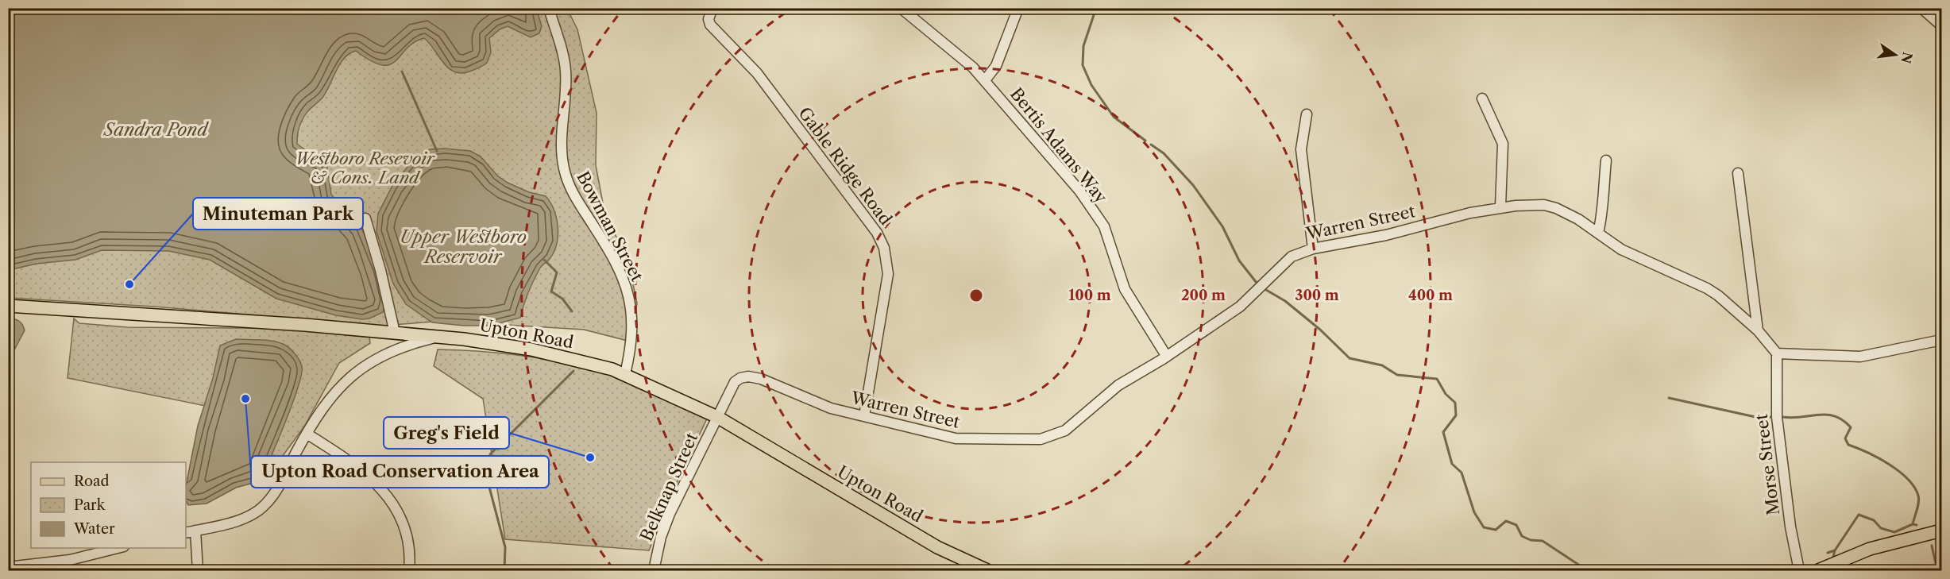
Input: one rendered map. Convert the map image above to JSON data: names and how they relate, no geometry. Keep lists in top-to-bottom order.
{
  "streets": {
    "main road": ["Upton Road"],
    "street": [
      "Bertis Adams Way",
      "Gable Ridge Road",
      "Warren Street",
      "Bowman Street",
      "Morse Street",
      "Belknap Street"
    ]
  },
  "crossings": [
    ["Bertis Adams Way", "Warren Street"],
    ["Gable Ridge Road", "Warren Street"],
    ["Warren Street", "Upton Road"],
    ["Warren Street", "Morse Street"],
    ["Warren Street", "Belknap Street"],
    ["Bowman Street", "Upton Road"],
    ["Upton Road", "Belknap Street"]
  ],
  "water": ["Sandra Pond", "Upper Westboro Reservoir"],
  "parks": ["Westboro Resevoir & Cons. Land"],
  "places": ["Minuteman Park", "Upton Road Conservation Area", "Greg's Field"],
  "legend": ["Road", "Park", "Water"],
  "north": "right",
  "rings": [
    "100 m",
    "200 m",
    "300 m",
    "400 m"
  ]
}
